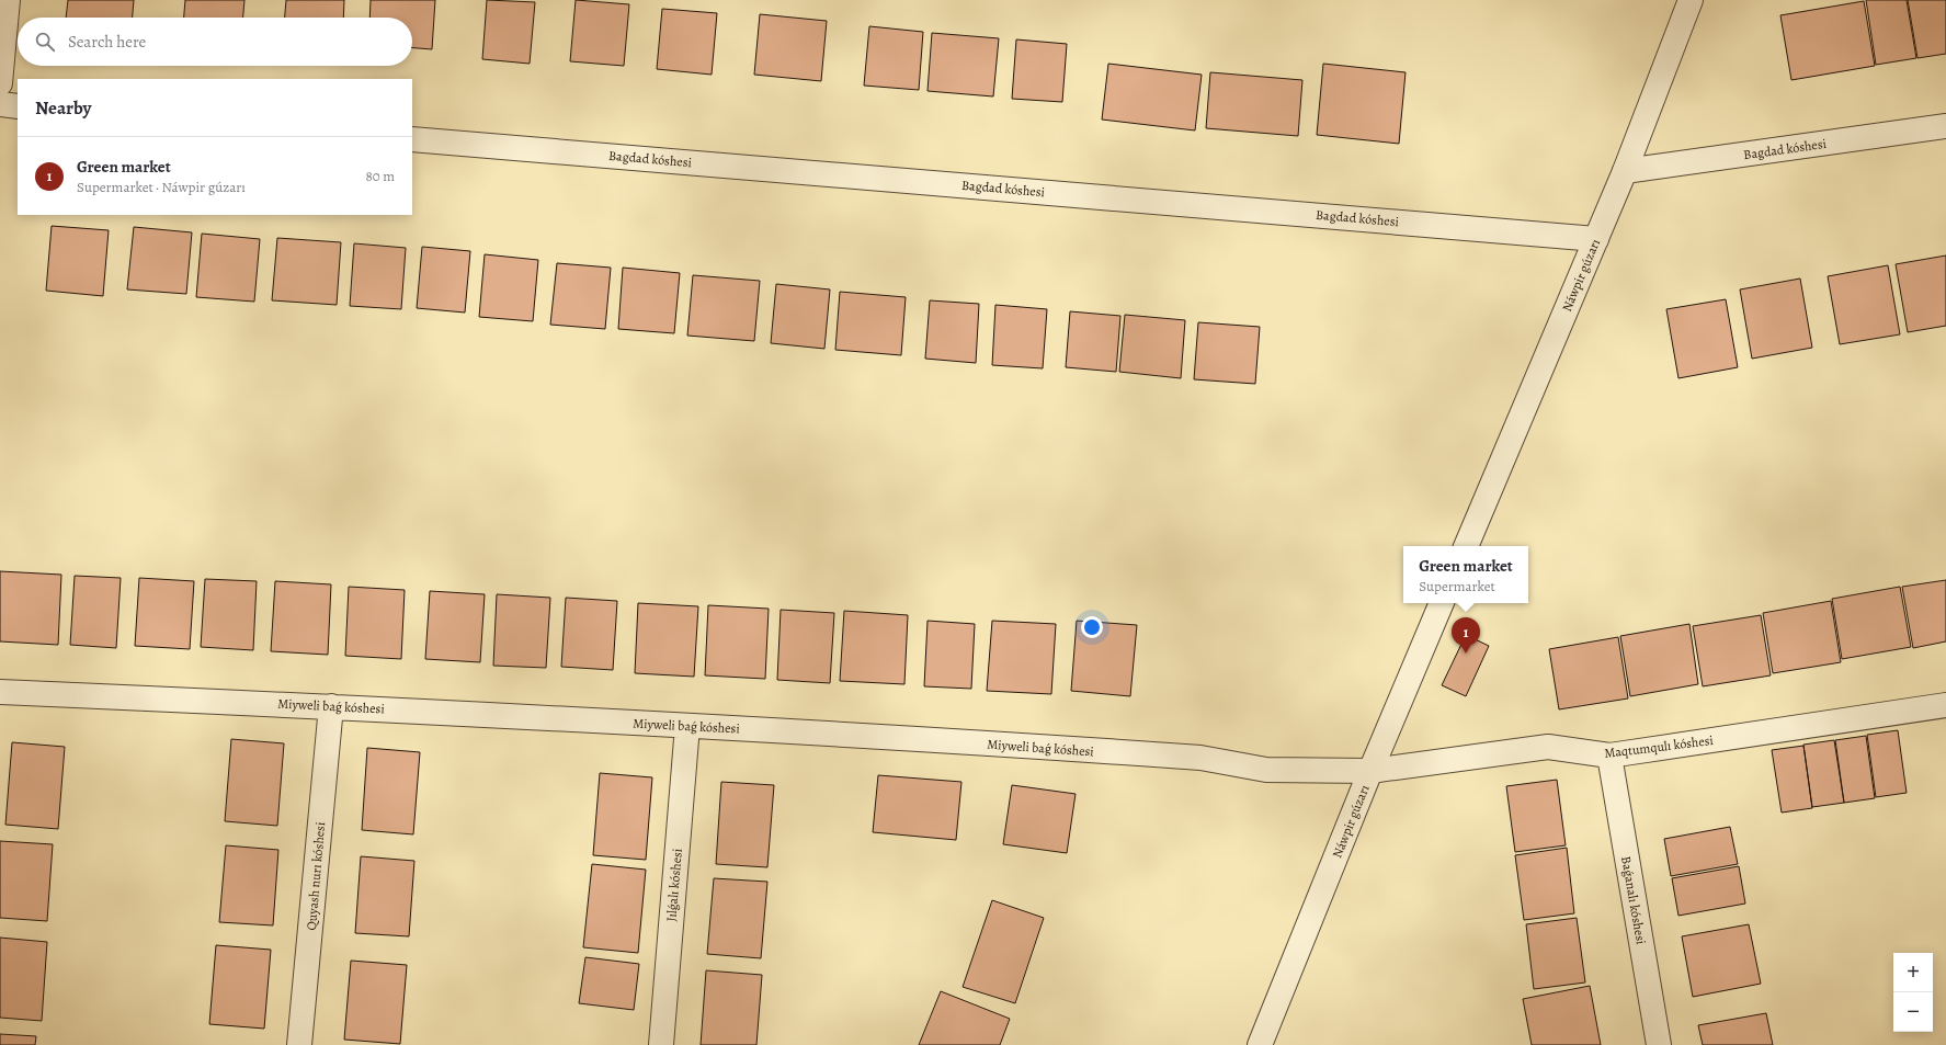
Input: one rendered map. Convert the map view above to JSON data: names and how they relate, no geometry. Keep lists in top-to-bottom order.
{
  "streets": {
    "street": [
      "Bagdad kóshesi",
      "Náwpir gúzarı",
      "Miyweli baǵ kóshesi",
      "Maqtumqulı kóshesi",
      "Quyash nurı kóshesi",
      "Jılǵalı kóshesi",
      "Baǵanalı kóshesi"
    ]
  },
  "crossings": [
    ["Bagdad kóshesi", "Náwpir gúzarı"],
    ["Náwpir gúzarı", "Miyweli baǵ kóshesi"],
    ["Náwpir gúzarı", "Maqtumqulı kóshesi"],
    ["Miyweli baǵ kóshesi", "Maqtumqulı kóshesi"],
    ["Miyweli baǵ kóshesi", "Quyash nurı kóshesi"],
    ["Miyweli baǵ kóshesi", "Jılǵalı kóshesi"],
    ["Maqtumqulı kóshesi", "Baǵanalı kóshesi"]
  ],
  "page": {
    "search": "Search here",
    "heading": "Nearby",
    "list": [
      {
        "mark": "1",
        "name": "Green market",
        "note": "Supermarket · Náwpir gúzarı",
        "value": "80 m"
      }
    ],
    "popup": ["Green market", "Supermarket"],
    "pins": "1",
    "map_buttons": ["+", "−"]
  }
}
